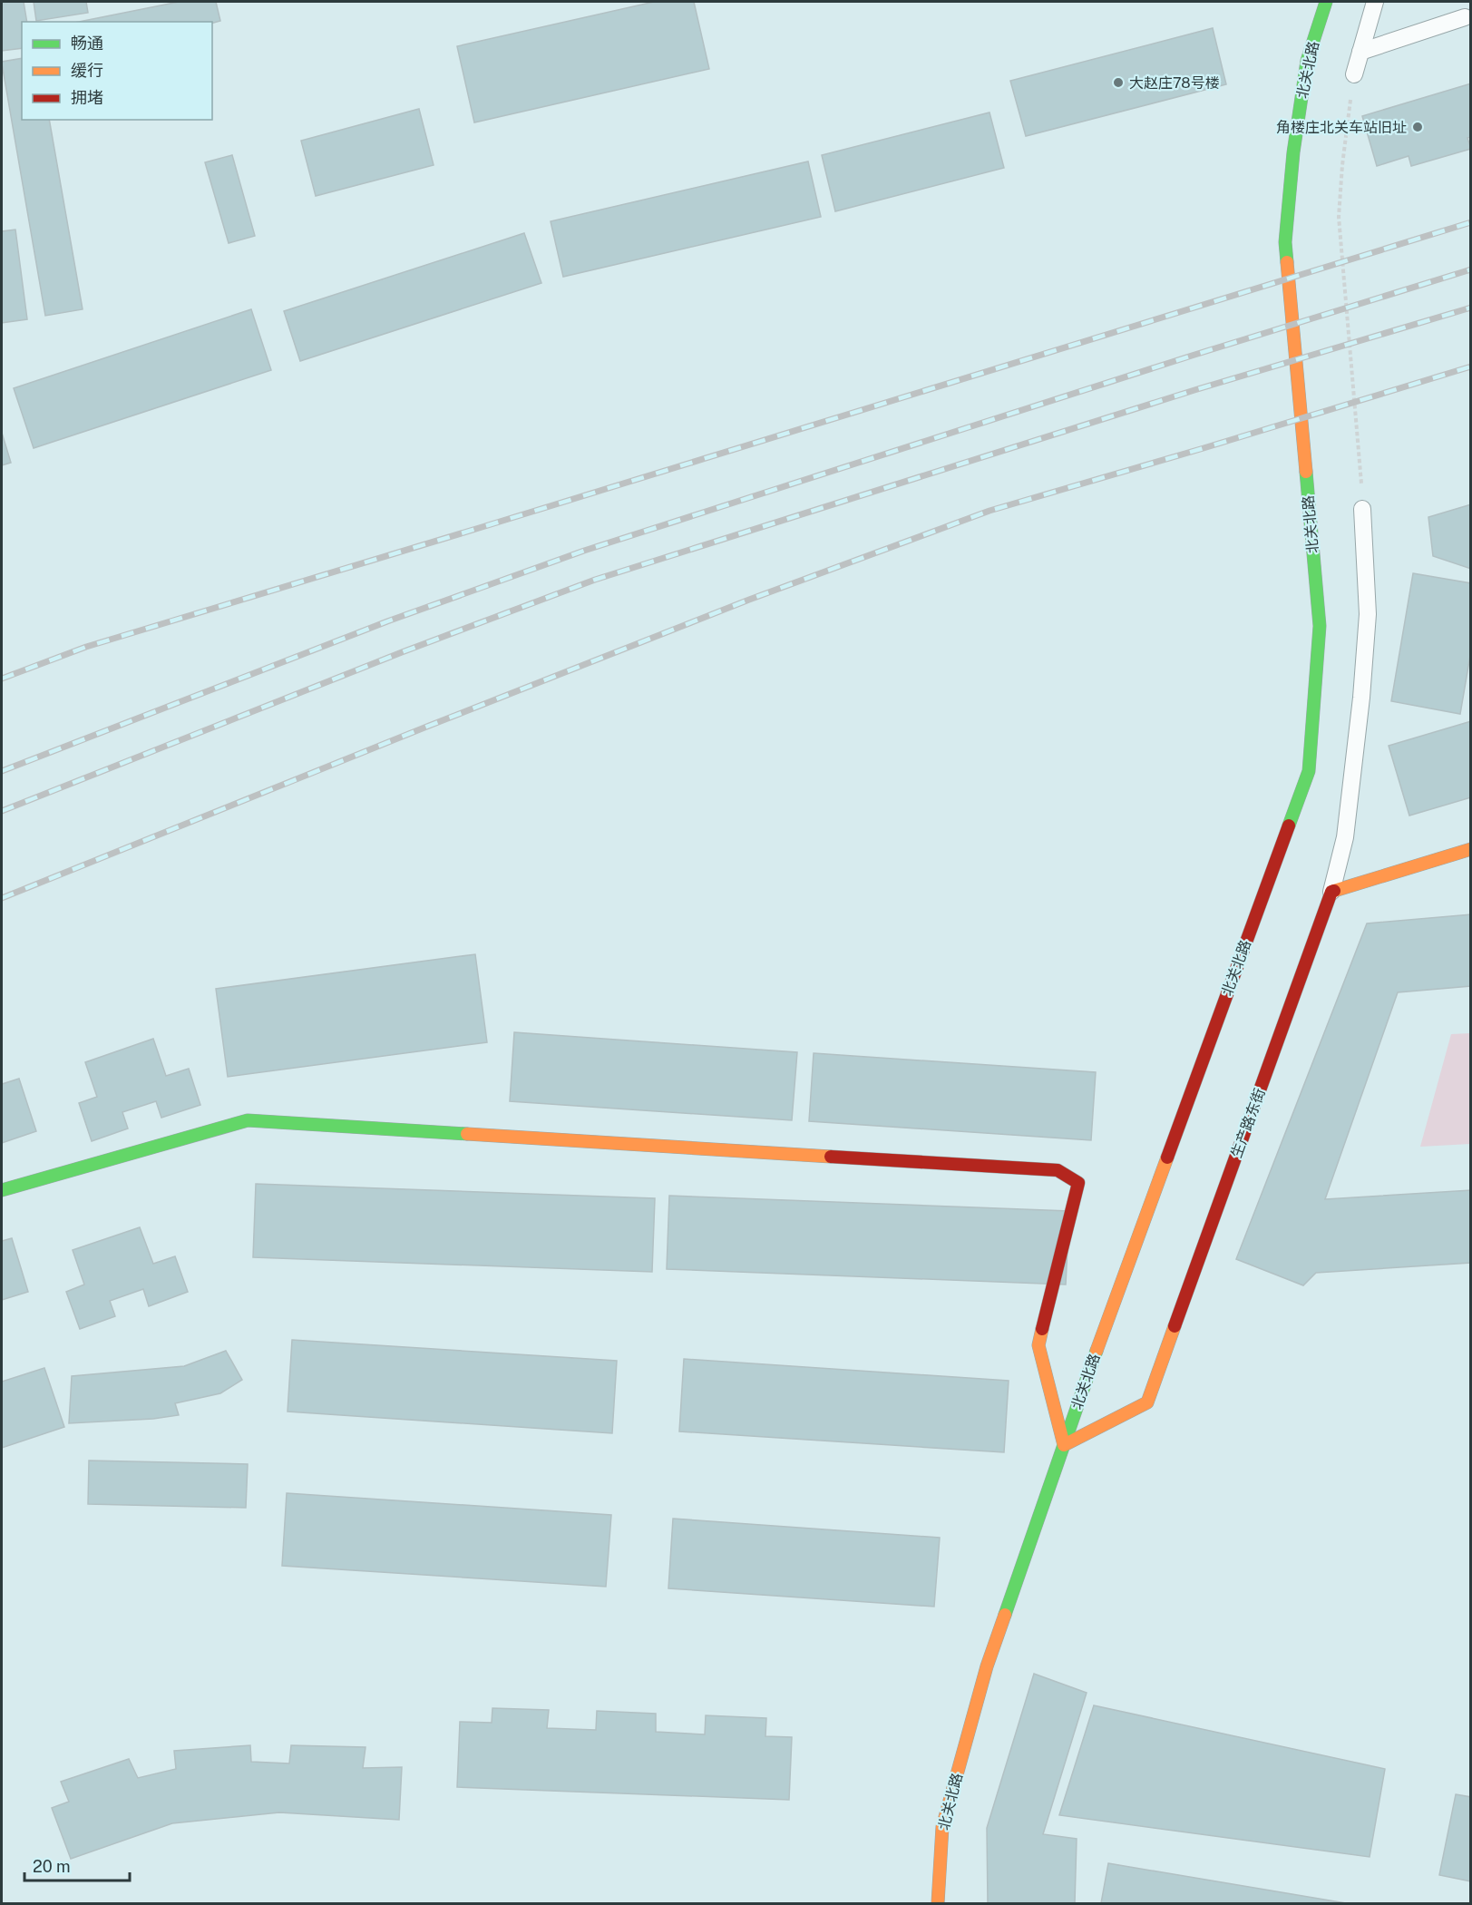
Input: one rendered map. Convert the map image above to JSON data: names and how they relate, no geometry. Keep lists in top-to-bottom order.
{
  "streets": {
    "street": ["北关北路", "生产路东街"]
  },
  "crossings": [
    ["北关北路", "生产路东街"]
  ],
  "places": ["大赵庄78号楼", "角楼庄北关车站旧址"],
  "legend": ["畅通", "缓行", "拥堵"],
  "scale_bar": "20 m"
}
